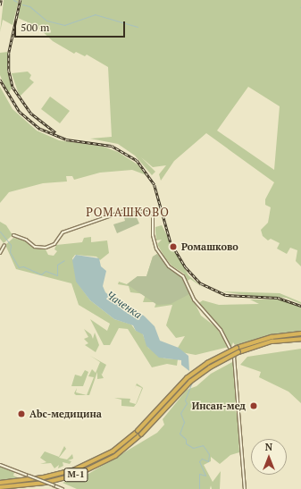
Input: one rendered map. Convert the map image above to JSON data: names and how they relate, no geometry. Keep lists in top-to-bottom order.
{
  "streets": {
    "highway": ["М-1"]
  },
  "districts": ["РОМАШКОВО"],
  "water": ["Чаченка"],
  "places": ["Ромашково", "Инсан-мед", "Abc-медицина"],
  "scale_bar": "500 m",
  "north": "top"
}
